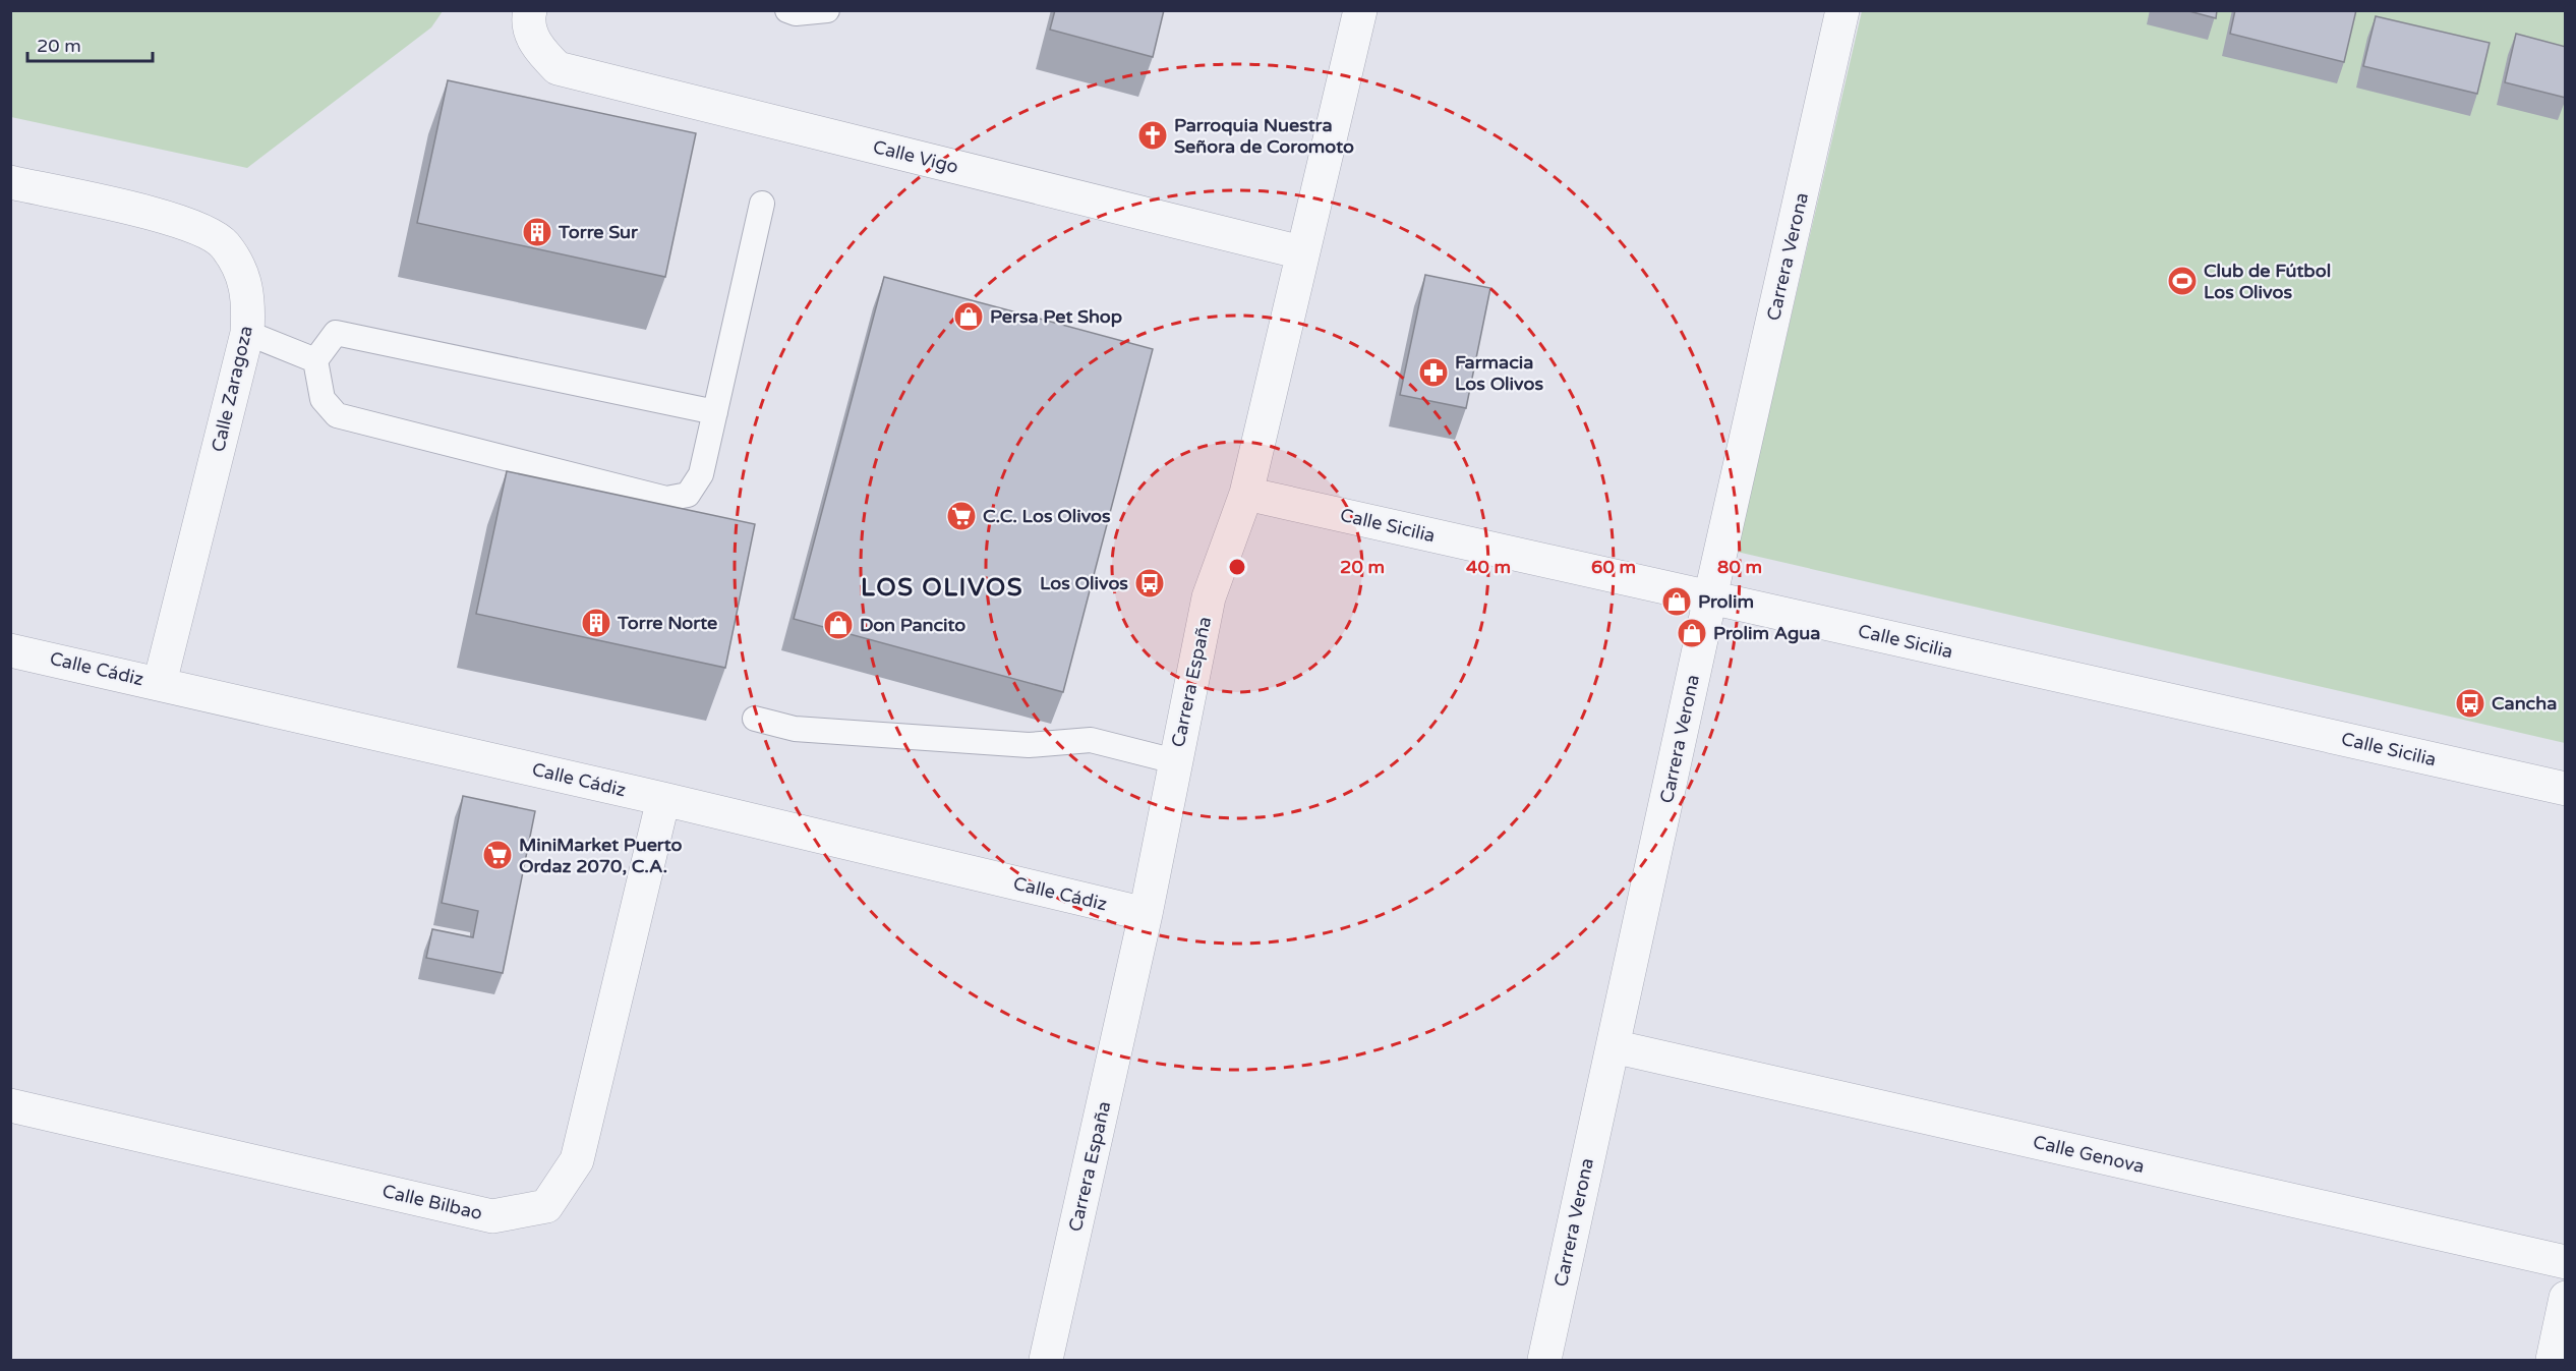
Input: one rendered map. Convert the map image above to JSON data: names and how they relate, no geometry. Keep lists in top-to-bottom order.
{
  "streets": {
    "street": [
      "Calle Vigo",
      "Carrera Verona",
      "Calle Zaragoza",
      "Calle Sicilia",
      "Calle Cádiz",
      "Carrera España",
      "Calle Genova",
      "Calle Bilbao"
    ]
  },
  "crossings": [
    ["Calle Vigo", "Carrera España"],
    ["Carrera Verona", "Calle Sicilia"],
    ["Carrera Verona", "Calle Genova"],
    ["Calle Zaragoza", "Calle Cádiz"],
    ["Calle Sicilia", "Carrera España"],
    ["Calle Cádiz", "Carrera España"],
    ["Calle Cádiz", "Calle Bilbao"]
  ],
  "districts": ["LOS OLIVOS"],
  "places": {
    "church": ["Parroquia Nuestra Señora de Coromoto"],
    "building": ["Torre Sur", "Torre Norte"],
    "sports": ["Club de Fútbol Los Olivos"],
    "shop": [
      "Persa Pet Shop",
      "Prolim",
      "Don Pancito",
      "Prolim Agua"
    ],
    "pharmacy": ["Farmacia Los Olivos"],
    "supermarket": ["C.C. Los Olivos", "MiniMarket Puerto Ordaz 2070, C.A."],
    "bus stop": ["Los Olivos", "Cancha"]
  },
  "scale_bar": "20 m",
  "rings": [
    "20 m",
    "40 m",
    "60 m",
    "80 m"
  ]
}
